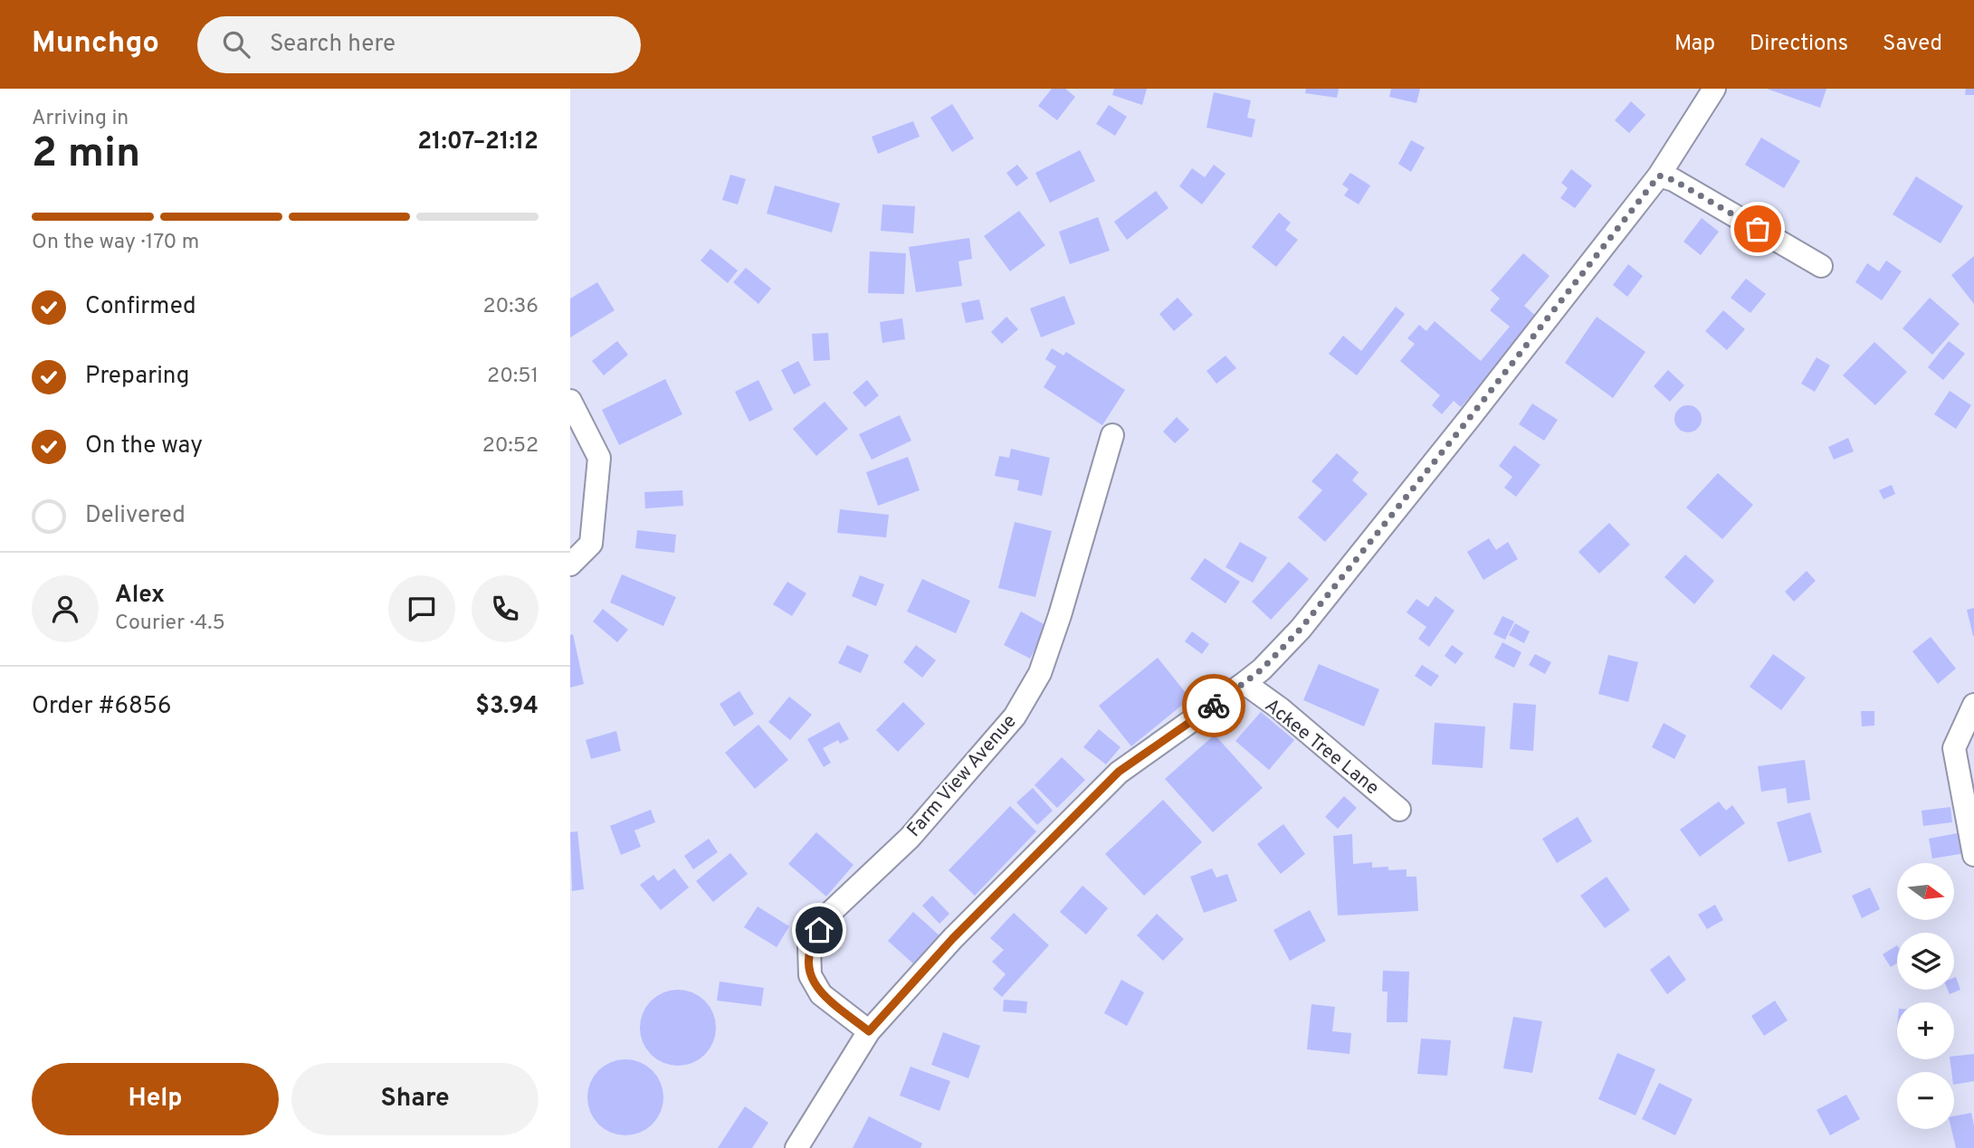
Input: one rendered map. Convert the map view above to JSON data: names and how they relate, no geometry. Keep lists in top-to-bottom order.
{
  "streets": {
    "street": ["Ackee Tree Lane", "Farm View Avenue"]
  },
  "north": "right",
  "page": {
    "header": "Munchgo",
    "search": "Search here",
    "nav": ["Map", "Directions", "Saved"],
    "heading": ["2 min", "Arriving in", "21:07–21:12"],
    "panel": [
      "Alex",
      "Courier · 4.5",
      "Order #6856",
      "$3.94"
    ],
    "bar": "On the way · 170 m",
    "list": [
      ["Confirmed", "20:36"],
      ["Preparing", "20:51"],
      ["On the way", "20:52"],
      "Delivered"
    ],
    "map_buttons": ["+", "−"],
    "buttons": ["Help", "Share"]
  }
}
